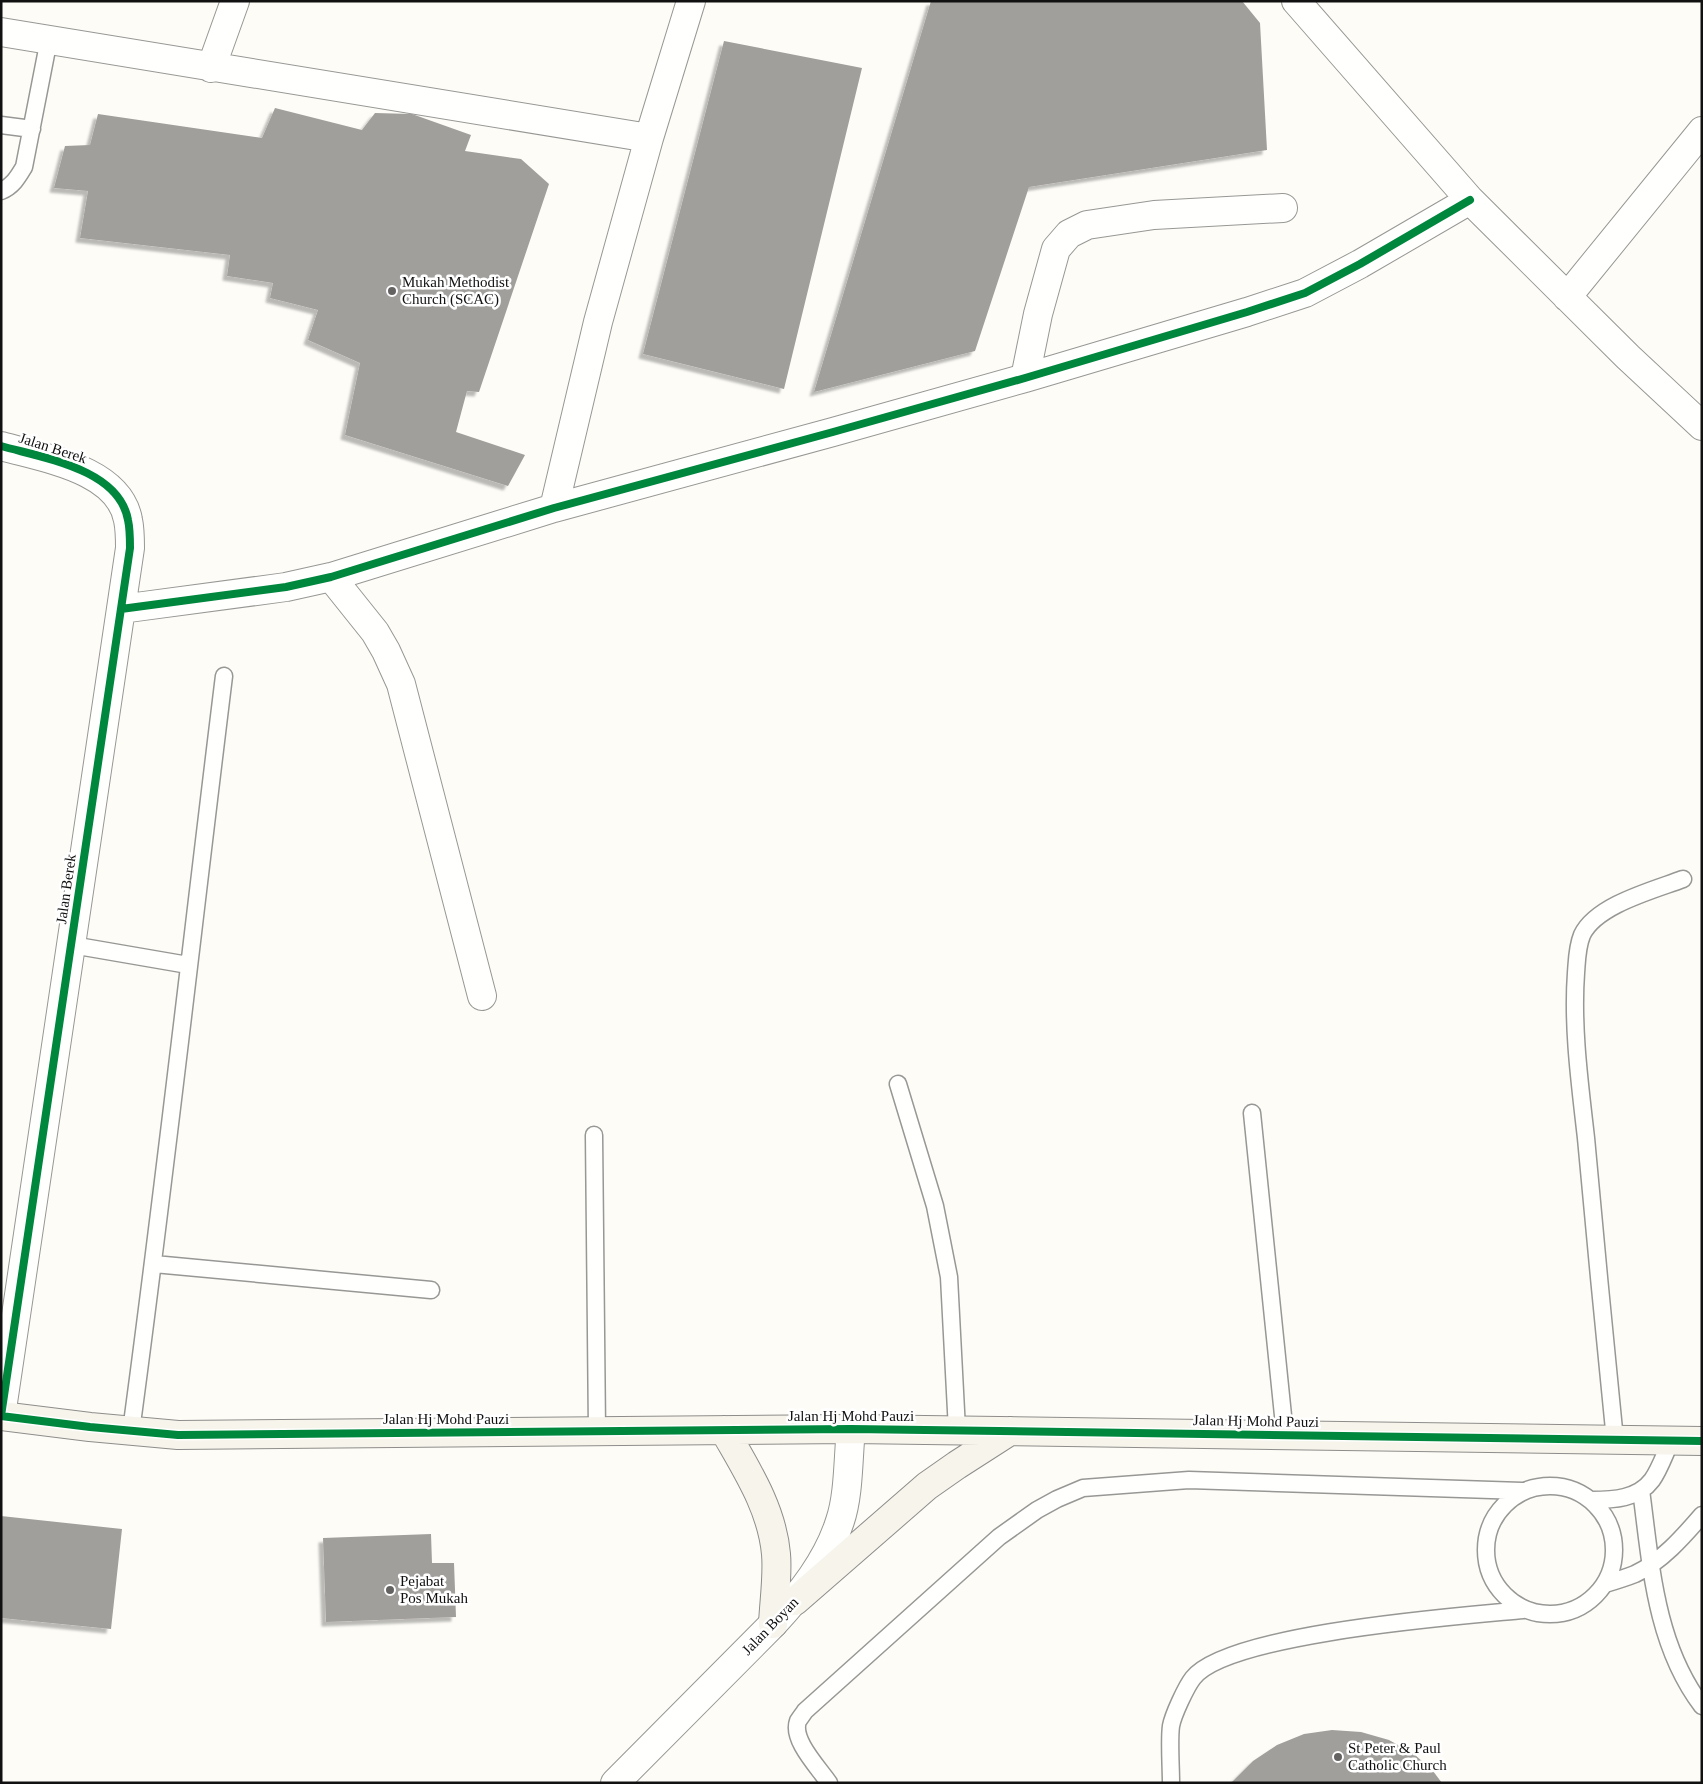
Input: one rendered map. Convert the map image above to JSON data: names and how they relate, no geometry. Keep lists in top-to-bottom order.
{
  "streets": {
    "street": ["Jalan Berek", "Jalan Hj Mohd Pauzi", "Jalan Boyan"]
  },
  "crossings": [
    ["Jalan Berek", "Jalan Hj Mohd Pauzi"],
    ["Jalan Hj Mohd Pauzi", "Jalan Boyan"]
  ],
  "places": ["Mukah Methodist Church (SCAC)", "Pejabat Pos Mukah", "St Peter & Paul Catholic Church"]
}
